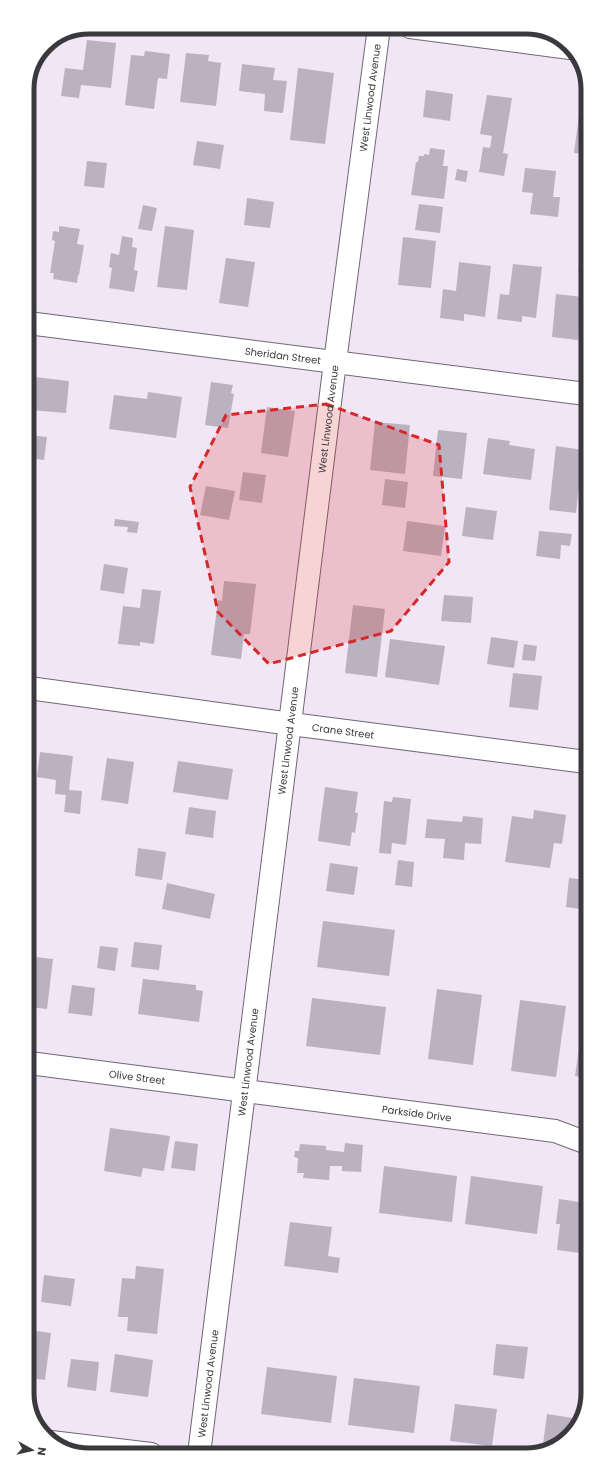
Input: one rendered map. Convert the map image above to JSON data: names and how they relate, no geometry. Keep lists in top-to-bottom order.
{
  "streets": {
    "street": [
      "West Linwood Avenue",
      "Sheridan Street",
      "Crane Street",
      "Olive Street",
      "Parkside Drive"
    ]
  },
  "crossings": [
    ["West Linwood Avenue", "Sheridan Street"],
    ["West Linwood Avenue", "Crane Street"],
    ["West Linwood Avenue", "Olive Street"],
    ["West Linwood Avenue", "Parkside Drive"],
    ["Olive Street", "Parkside Drive"]
  ],
  "north": "right"
}
